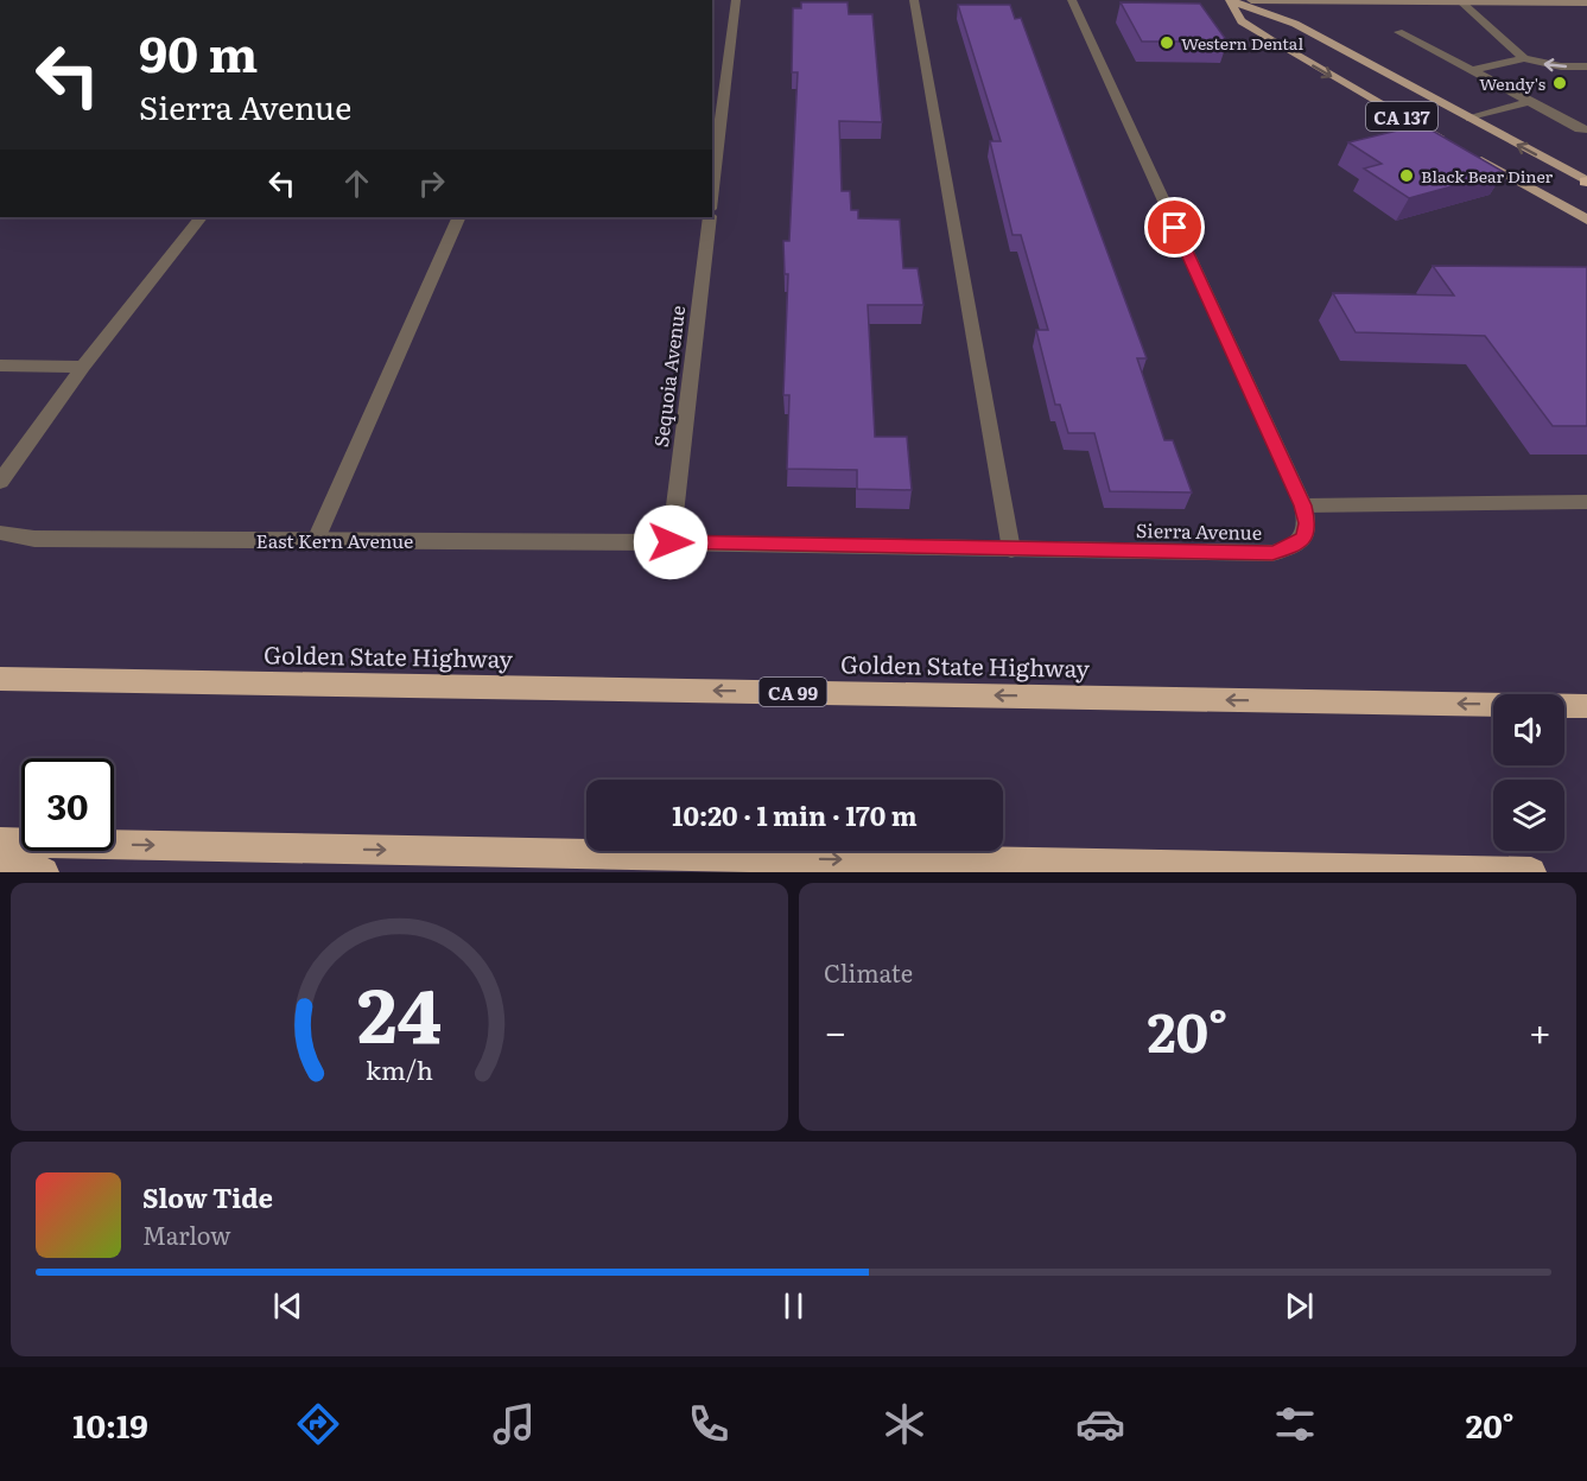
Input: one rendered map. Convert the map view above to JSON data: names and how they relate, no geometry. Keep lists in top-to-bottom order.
{
  "streets": {
    "highway": ["Golden State Highway", "CA 99"],
    "main road": ["CA 137"],
    "street": ["Sequoia Avenue", "Sierra Avenue", "East Kern Avenue"]
  },
  "crossings": [
    ["Sequoia Avenue", "Sierra Avenue"],
    ["Sequoia Avenue", "East Kern Avenue"],
    ["Sierra Avenue", "East Kern Avenue"]
  ],
  "places": ["Western Dental", "Wendy's", "Black Bear Diner"],
  "page": {
    "turn": ["90 m", "Sierra Avenue"],
    "limit": "30",
    "trip": "10:20 · 1 min · 170 m",
    "tile": "Climate",
    "heat": ["−", "20°", "+"],
    "song": ["Slow Tide", "Marlow"],
    "tabs": ["10:19", "20°"],
    "gauge": ["24", "km/h"]
  }
}
